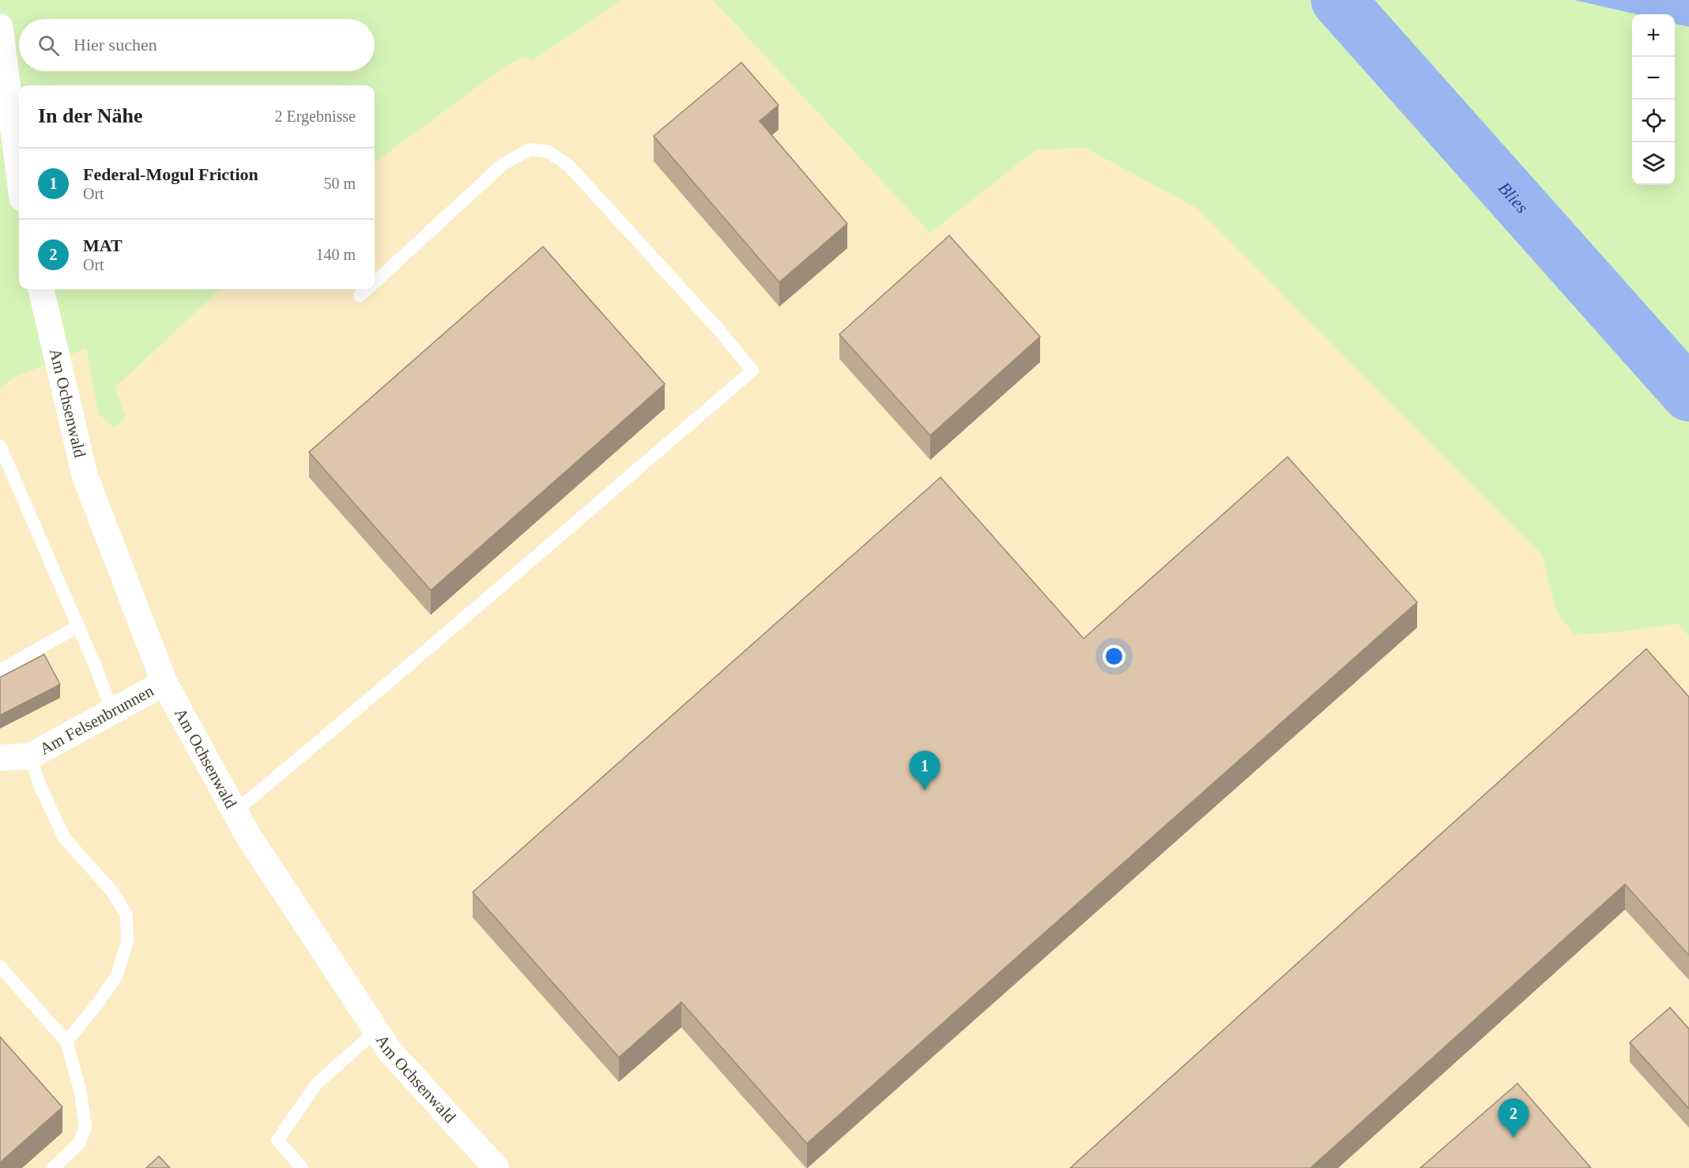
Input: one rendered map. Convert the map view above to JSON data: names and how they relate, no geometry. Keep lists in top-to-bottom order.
{
  "streets": {
    "street": ["Am Ochsenwald", "Am Felsenbrunnen"]
  },
  "crossings": [
    ["Am Ochsenwald", "Am Felsenbrunnen"]
  ],
  "water": ["Blies"],
  "page": {
    "map_buttons": ["+", "−"],
    "search": "Hier suchen",
    "heading": ["In der Nähe", "2 Ergebnisse"],
    "list": [
      {
        "mark": "1",
        "name": "Federal-Mogul Friction",
        "note": "Ort",
        "value": "50 m"
      },
      {
        "mark": "2",
        "name": "MAT",
        "note": "Ort",
        "value": "140 m"
      }
    ],
    "pins": ["1", "2"]
  }
}
